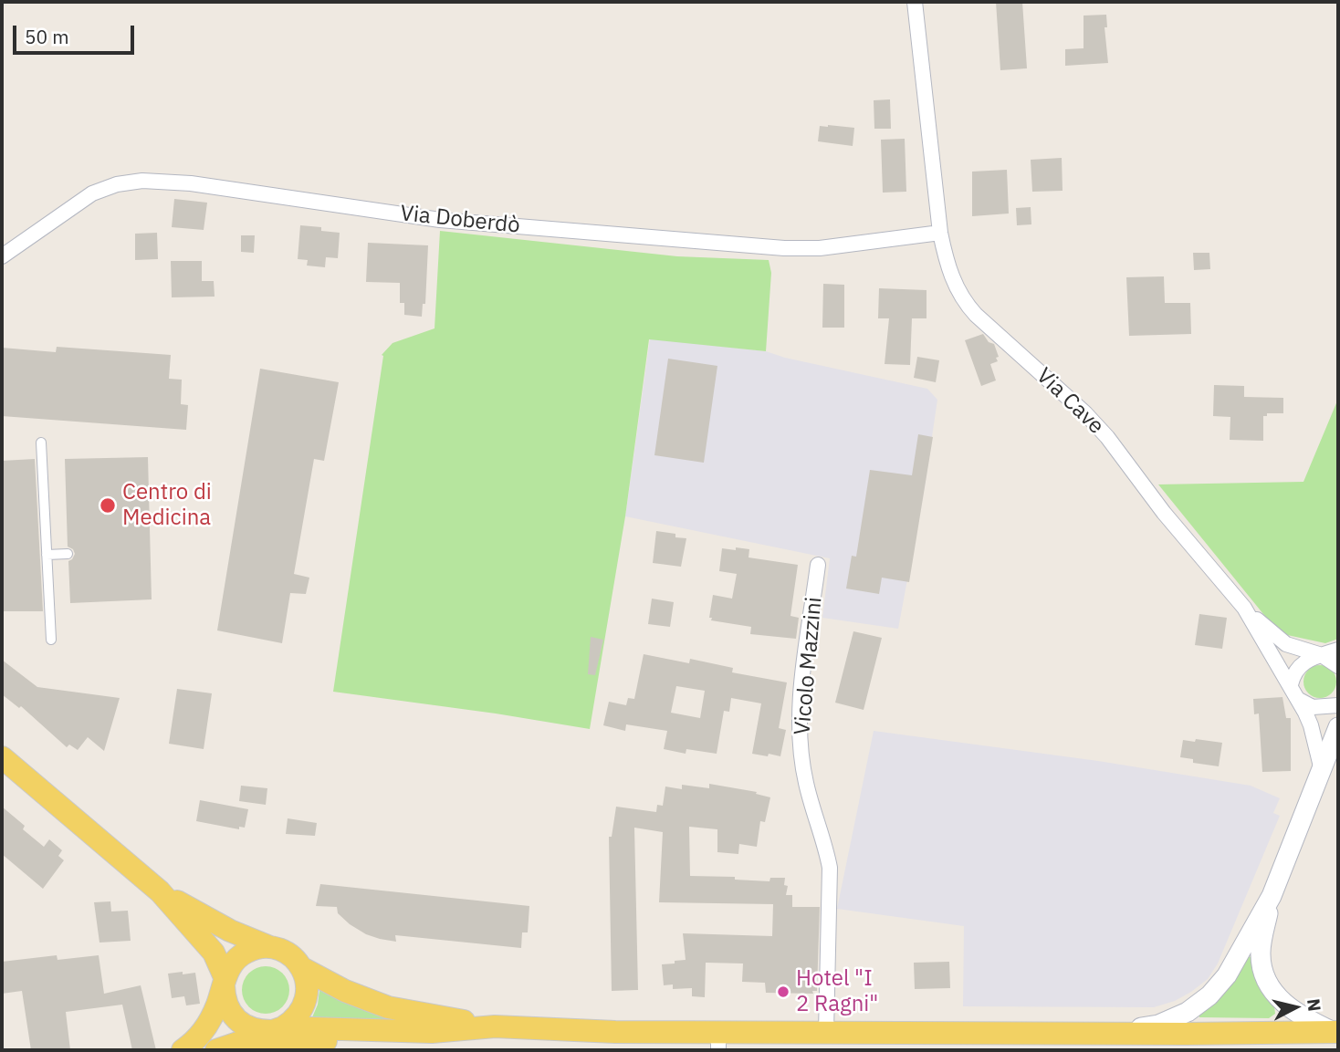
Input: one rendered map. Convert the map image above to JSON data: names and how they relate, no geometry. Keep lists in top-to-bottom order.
{
  "streets": {
    "street": ["Via Doberdò", "Via Cave", "Vicolo Mazzini"]
  },
  "crossings": [
    ["Via Doberdò", "Via Cave"]
  ],
  "places": ["Centro di Medicina", "Hotel \"I 2 Ragni\""],
  "scale_bar": "50 m",
  "north": "right"
}
